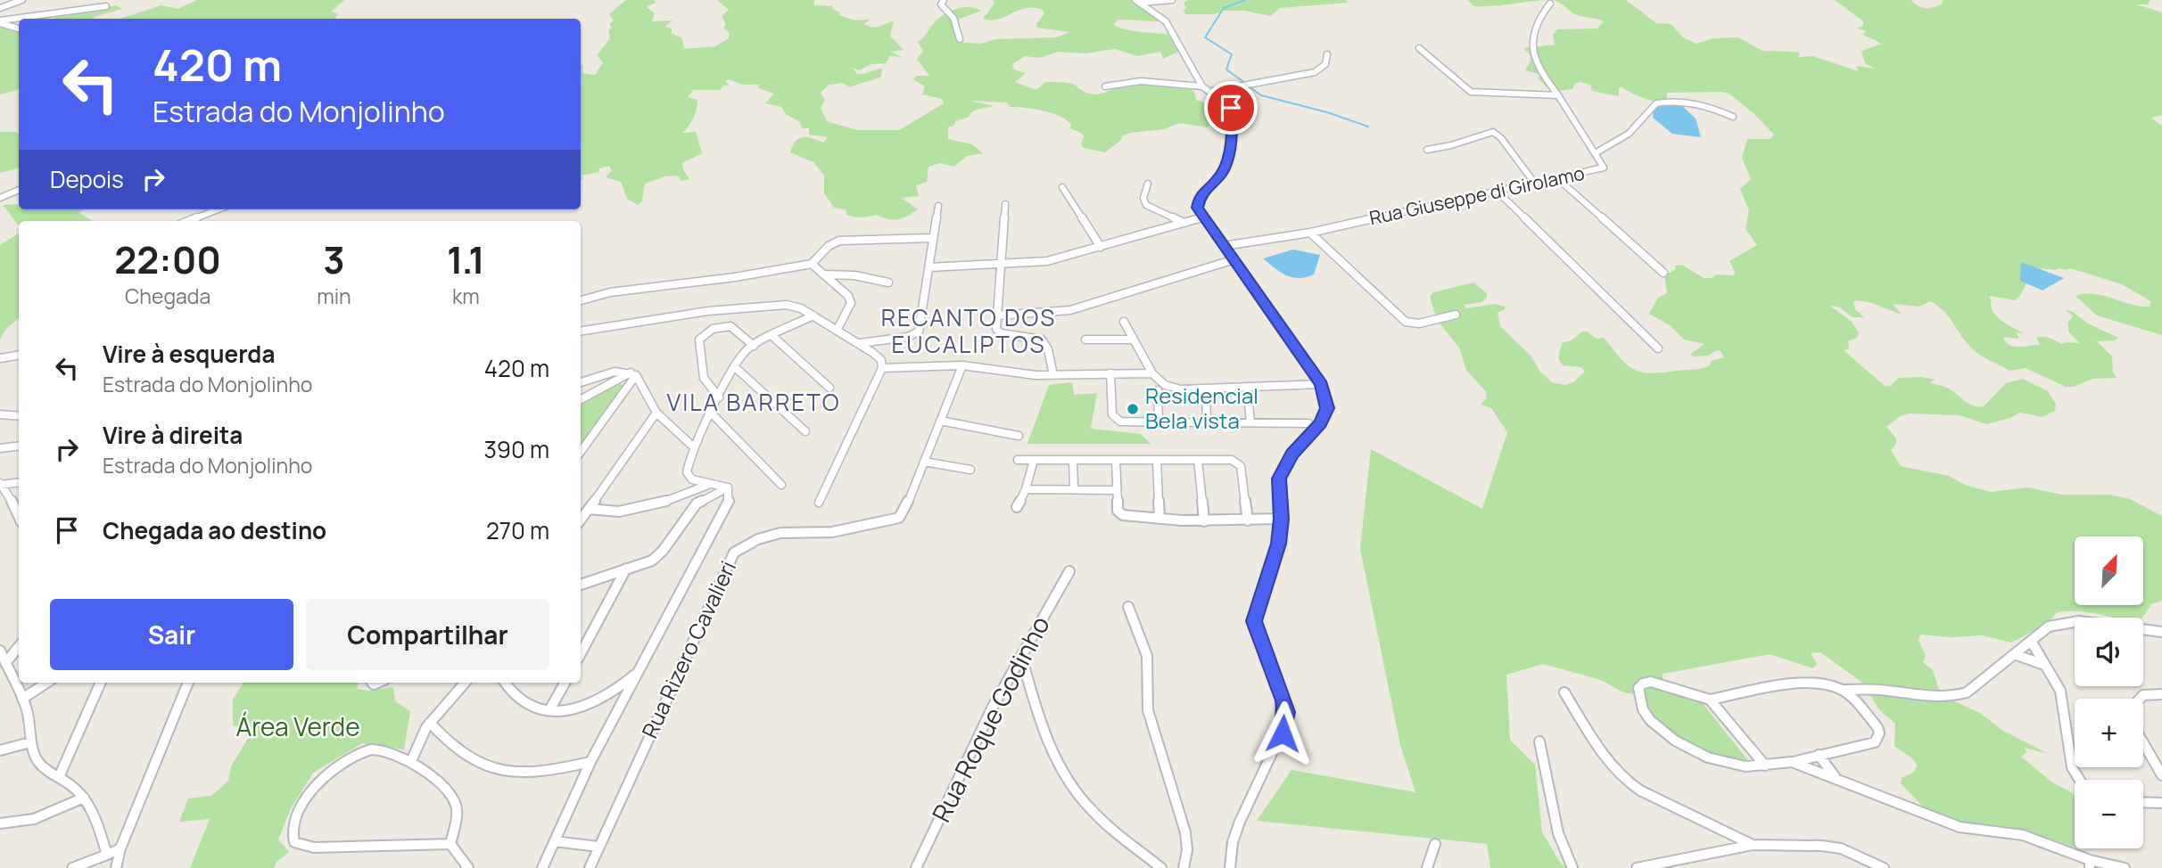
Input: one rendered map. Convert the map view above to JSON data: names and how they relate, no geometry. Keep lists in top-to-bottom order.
{
  "streets": {
    "street": ["Rua Giuseppe di Girolamo", "Rua Rizero Cavalieri", "Rua Roque Godinho"]
  },
  "districts": ["RECANTO DOS EUCALIPTOS", "VILA BARRETO"],
  "parks": ["Área Verde"],
  "places": ["Residencial Bela vista"],
  "north": "top right",
  "page": {
    "turn": ["420 m", "Estrada do Monjolinho"],
    "then": "Depois",
    "eta": [
      "22:00",
      "Chegada",
      "3",
      "min",
      "1.1",
      "km"
    ],
    "list": [
      {
        "name": "Vire à esquerda",
        "note": "Estrada do Monjolinho",
        "value": "420 m"
      },
      {
        "name": "Vire à direita",
        "note": "Estrada do Monjolinho",
        "value": "390 m"
      },
      {
        "name": "Chegada ao destino",
        "value": "270 m"
      }
    ],
    "map_buttons": ["+", "−"],
    "buttons": ["Sair", "Compartilhar"]
  }
}
